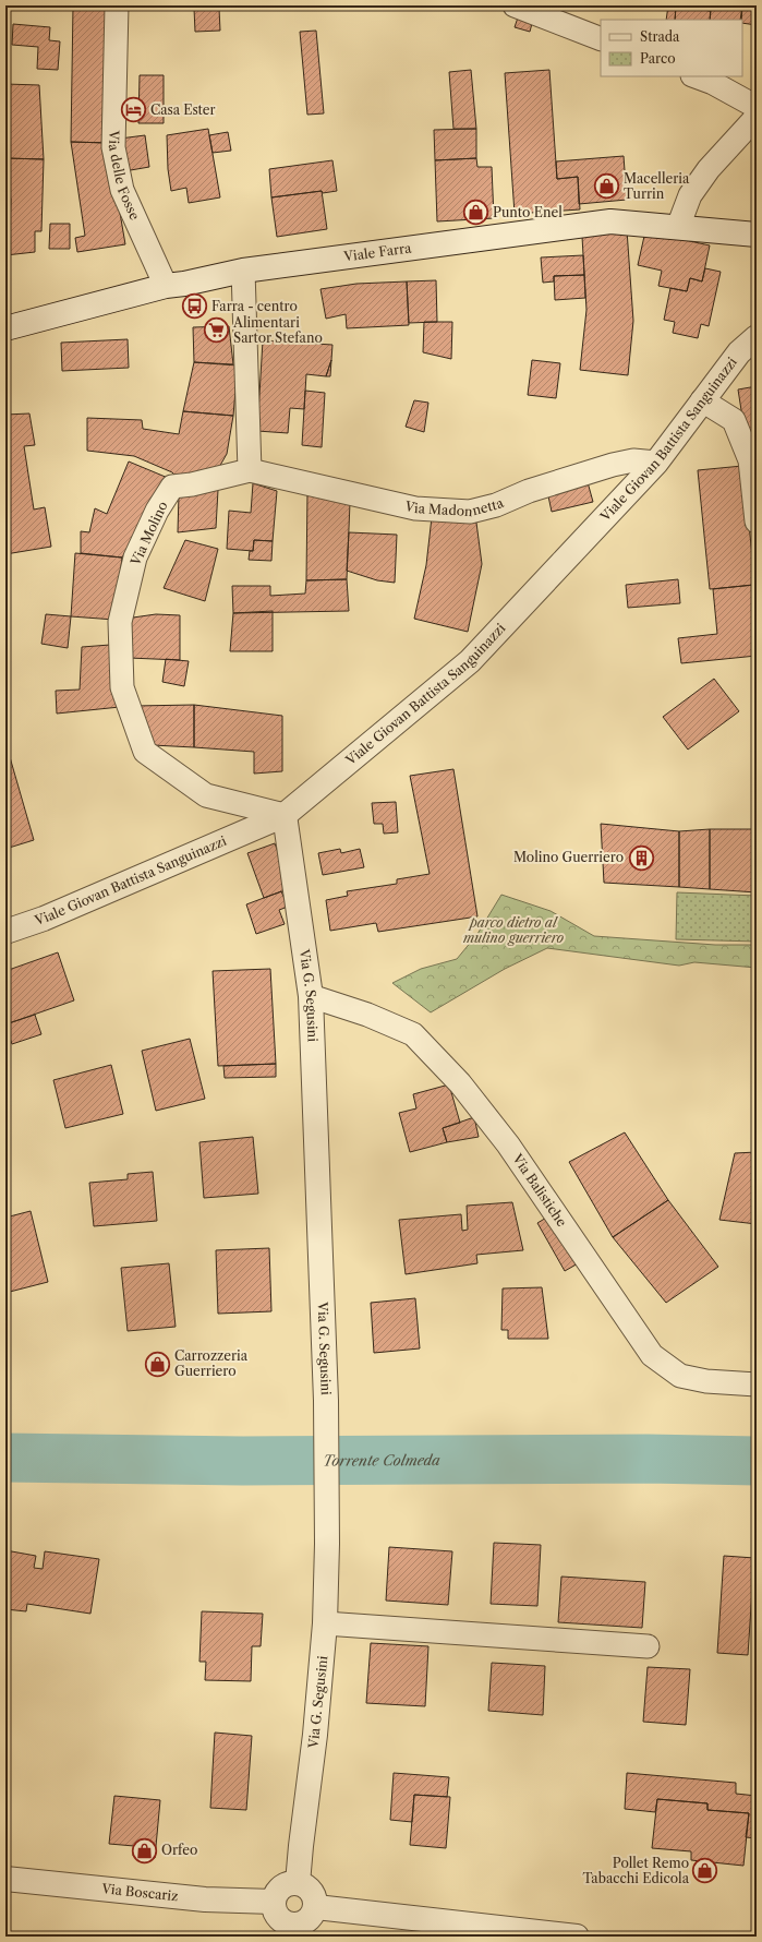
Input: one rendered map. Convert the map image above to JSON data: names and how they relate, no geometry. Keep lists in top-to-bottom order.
{
  "streets": {
    "street": [
      "Via delle Fosse",
      "Viale Farra",
      "Viale Giovan Battista Sanguinazzi",
      "Via Madonnetta",
      "Via Molino",
      "Via G. Segusini",
      "Via Balistiche",
      "Via Boscariz"
    ]
  },
  "crossings": [
    ["Via delle Fosse", "Viale Farra"],
    ["Viale Giovan Battista Sanguinazzi", "Via Madonnetta"],
    ["Viale Giovan Battista Sanguinazzi", "Via Molino"],
    ["Viale Giovan Battista Sanguinazzi", "Via G. Segusini"],
    ["Via Madonnetta", "Via Molino"],
    ["Via Molino", "Via G. Segusini"],
    ["Via G. Segusini", "Via Balistiche"],
    ["Via G. Segusini", "Via Boscariz"]
  ],
  "water": ["Torrente Colmeda"],
  "parks": ["parco dietro al mulino guerriero"],
  "places": {
    "hotel": ["Casa Ester"],
    "shop": [
      "Macelleria Turrin",
      "Punto Enel",
      "Carrozzeria Guerriero",
      "Orfeo",
      "Pollet Remo Tabacchi Edicola"
    ],
    "bus stop": ["Farra - centro"],
    "supermarket": ["Alimentari Sartor Stefano"],
    "building": ["Molino Guerriero"]
  },
  "legend": ["Strada", "Parco"]
}
